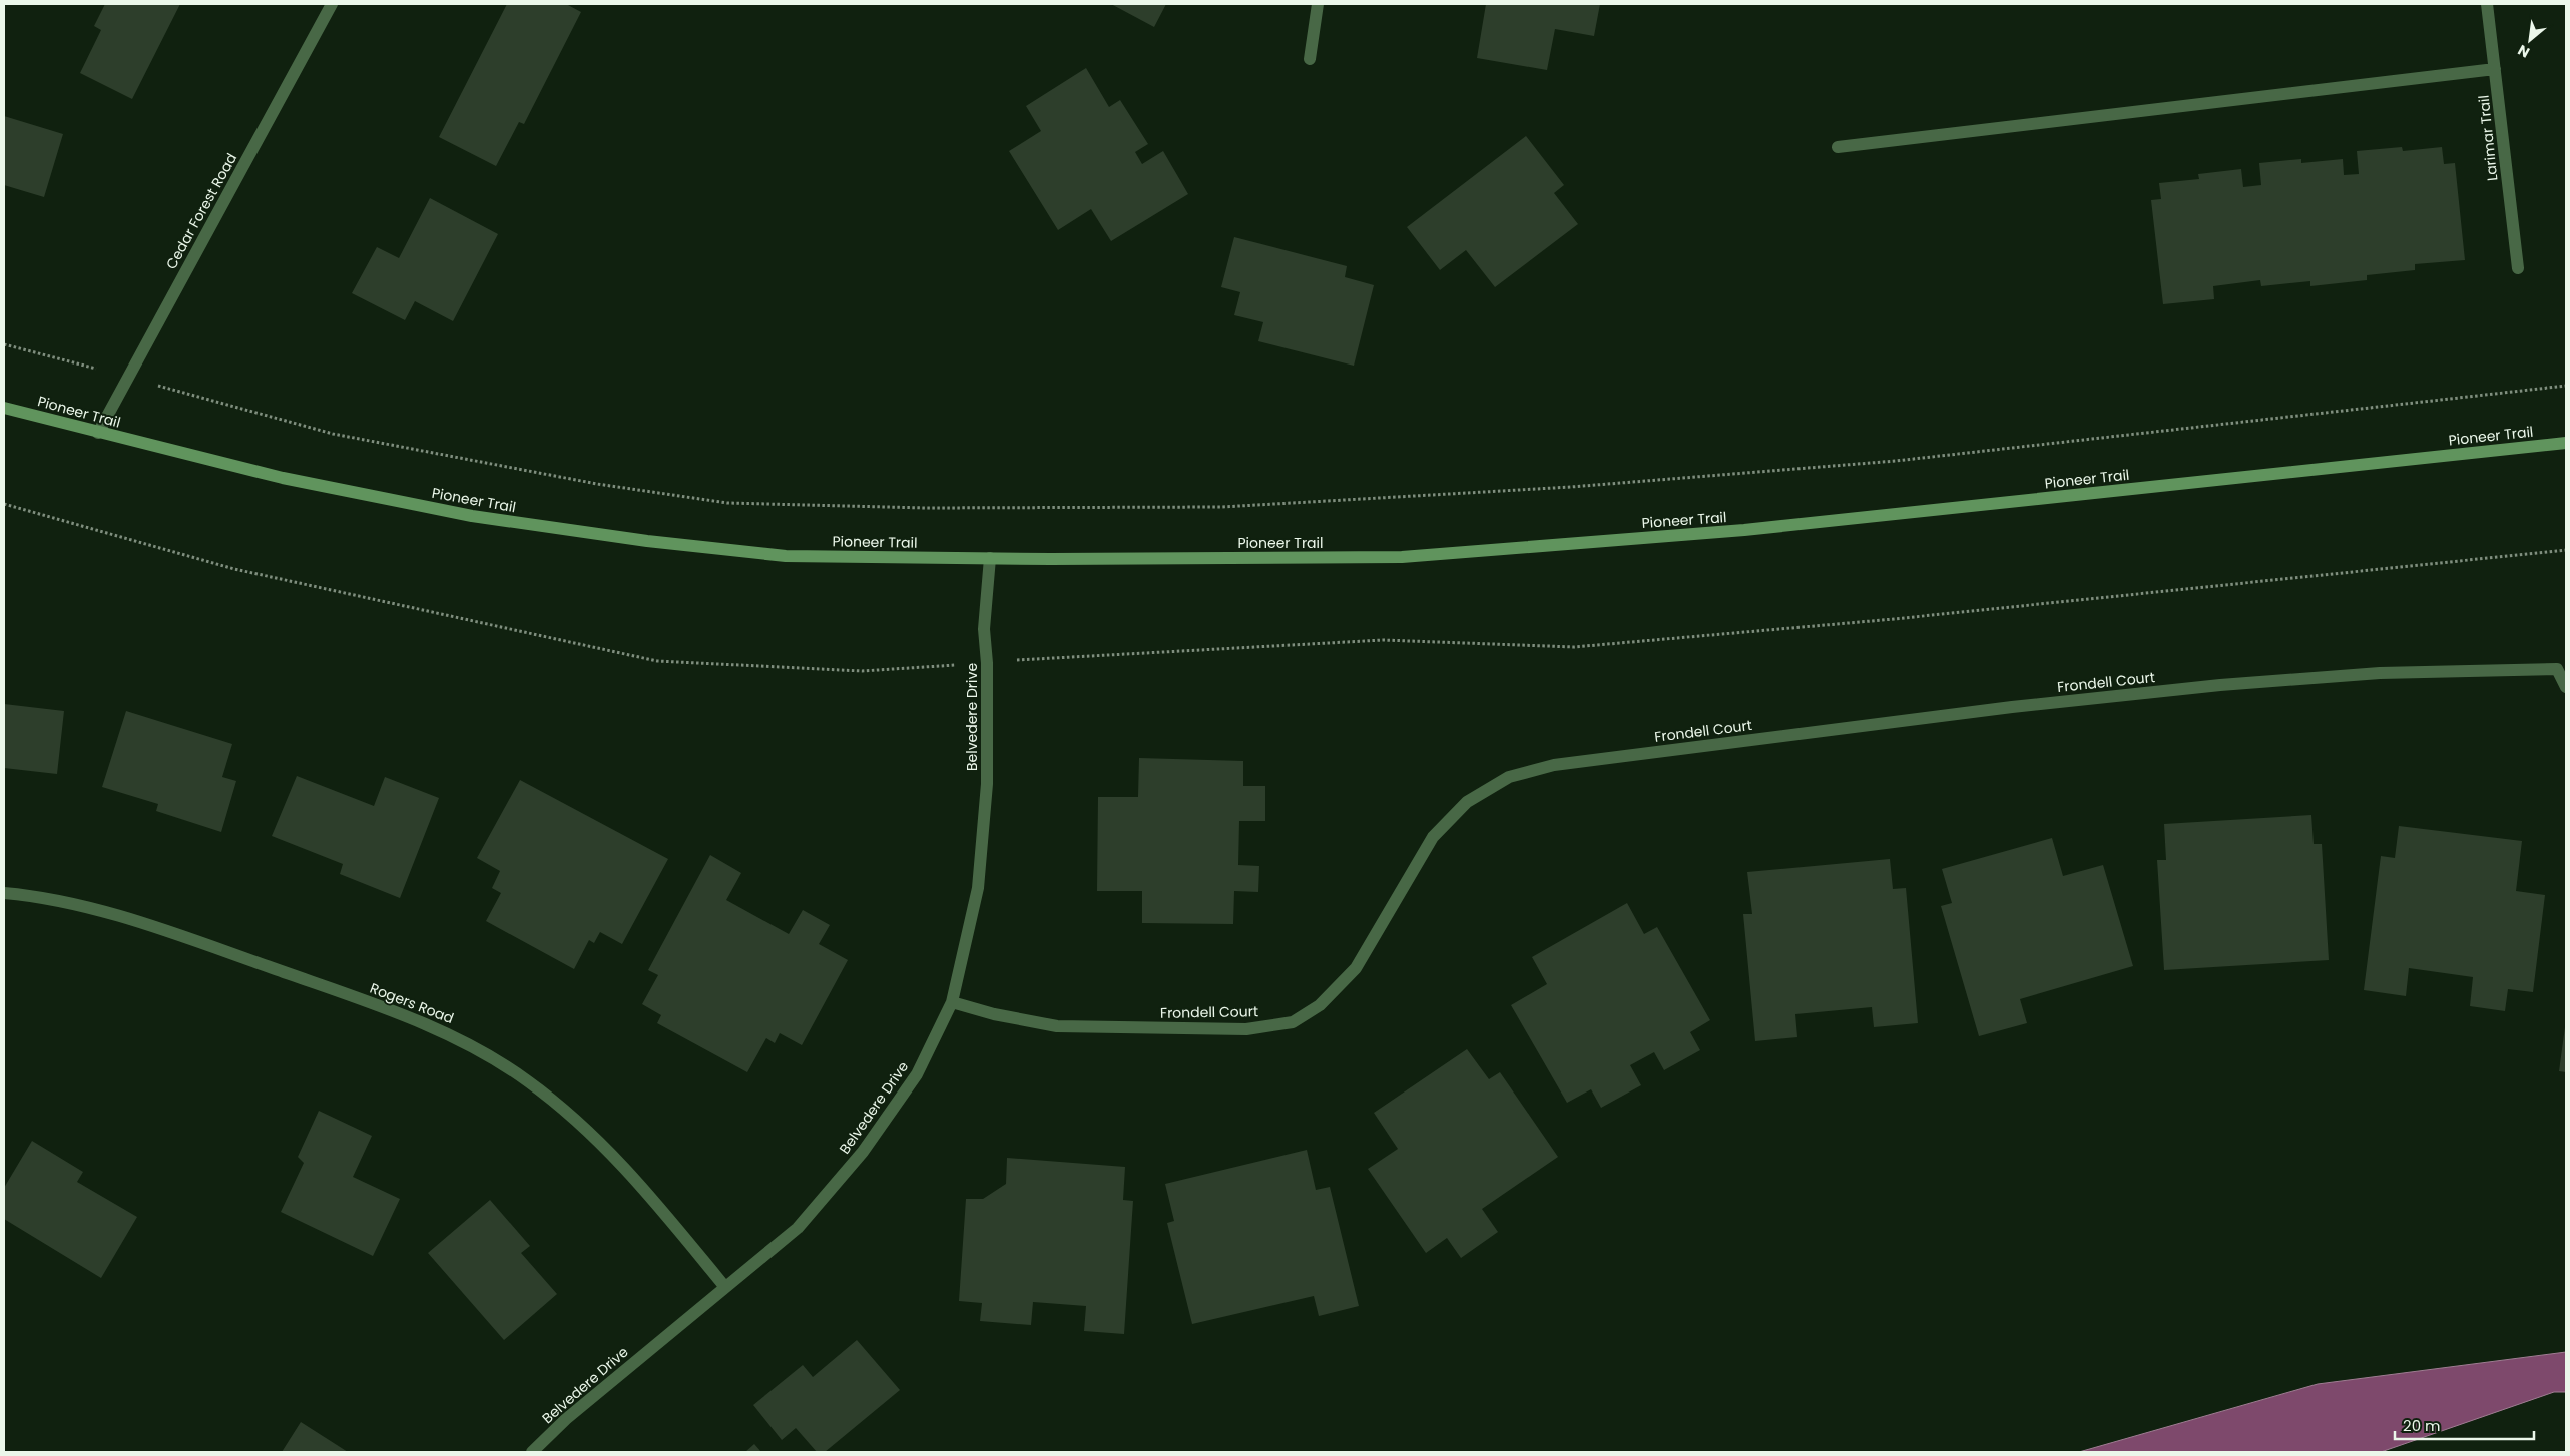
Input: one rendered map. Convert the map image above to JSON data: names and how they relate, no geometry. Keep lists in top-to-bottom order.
{
  "streets": {
    "main road": ["Pioneer Trail"],
    "street": [
      "Larimar Trail",
      "Cedar Forest Road",
      "Frondell Court",
      "Belvedere Drive",
      "Rogers Road"
    ]
  },
  "crossings": [
    ["Cedar Forest Road", "Pioneer Trail"],
    ["Pioneer Trail", "Belvedere Drive"],
    ["Frondell Court", "Belvedere Drive"],
    ["Belvedere Drive", "Rogers Road"]
  ],
  "scale_bar": "20 m",
  "north": "bottom left"
}
